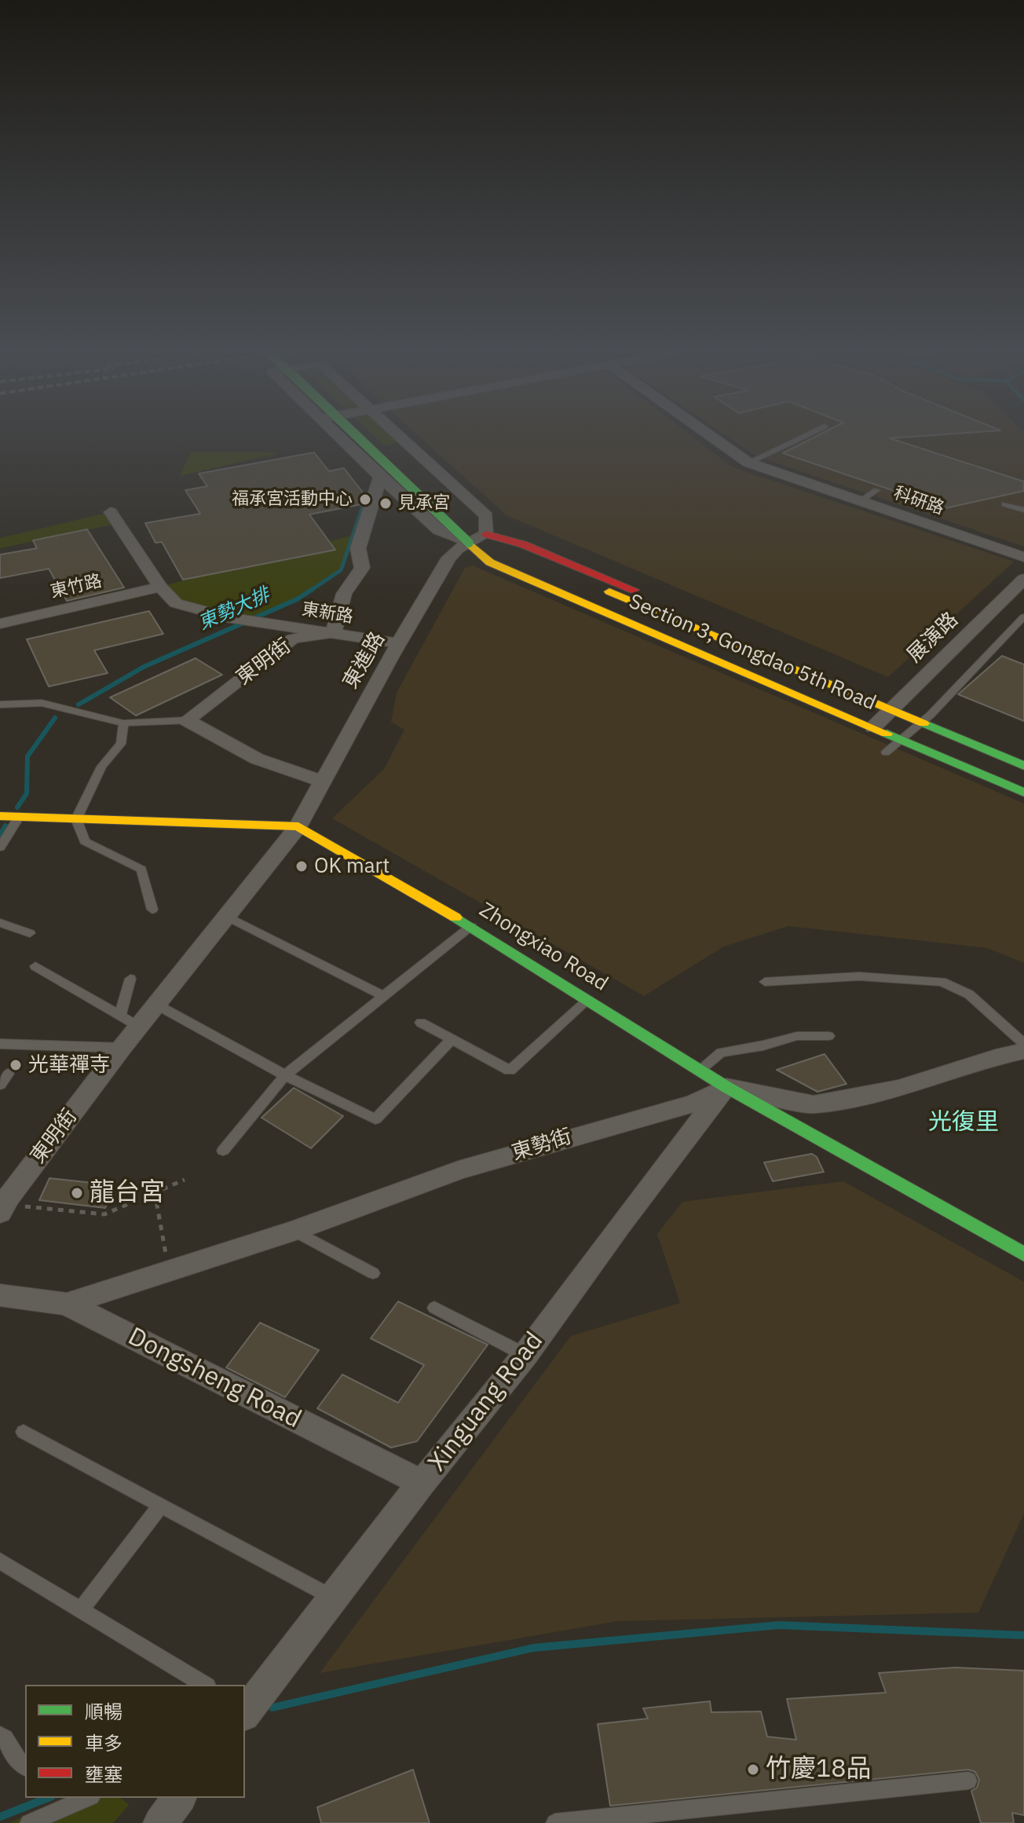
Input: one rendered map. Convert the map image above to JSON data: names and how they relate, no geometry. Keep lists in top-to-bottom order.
{
  "streets": {
    "street": [
      "科研路",
      "東竹路",
      "東新路",
      "展演路",
      "Section 3, Gongdao 5th Road",
      "東進路",
      "東明街",
      "Zhongxiao Road",
      "東勢街",
      "Dongsheng Road",
      "Xinguang Road"
    ]
  },
  "crossings": [
    ["東竹路", "東新路"],
    ["東新路", "東進路"],
    ["東新路", "東明街"],
    ["展演路", "Section 3, Gongdao 5th Road"],
    ["Section 3, Gongdao 5th Road", "東進路"],
    ["東進路", "東明街"],
    ["東進路", "Zhongxiao Road"],
    ["東明街", "Zhongxiao Road"],
    ["Zhongxiao Road", "東勢街"],
    ["Zhongxiao Road", "Xinguang Road"],
    ["東勢街", "Dongsheng Road"],
    ["東勢街", "Xinguang Road"],
    ["Dongsheng Road", "Xinguang Road"]
  ],
  "districts": ["光復里"],
  "water": ["東勢大排"],
  "places": [
    "福承宮活動中心",
    "見承宮",
    "OK mart",
    "光華禪寺",
    "龍台宮",
    "竹慶18品"
  ],
  "legend": ["順暢", "車多", "壅塞"]
}
